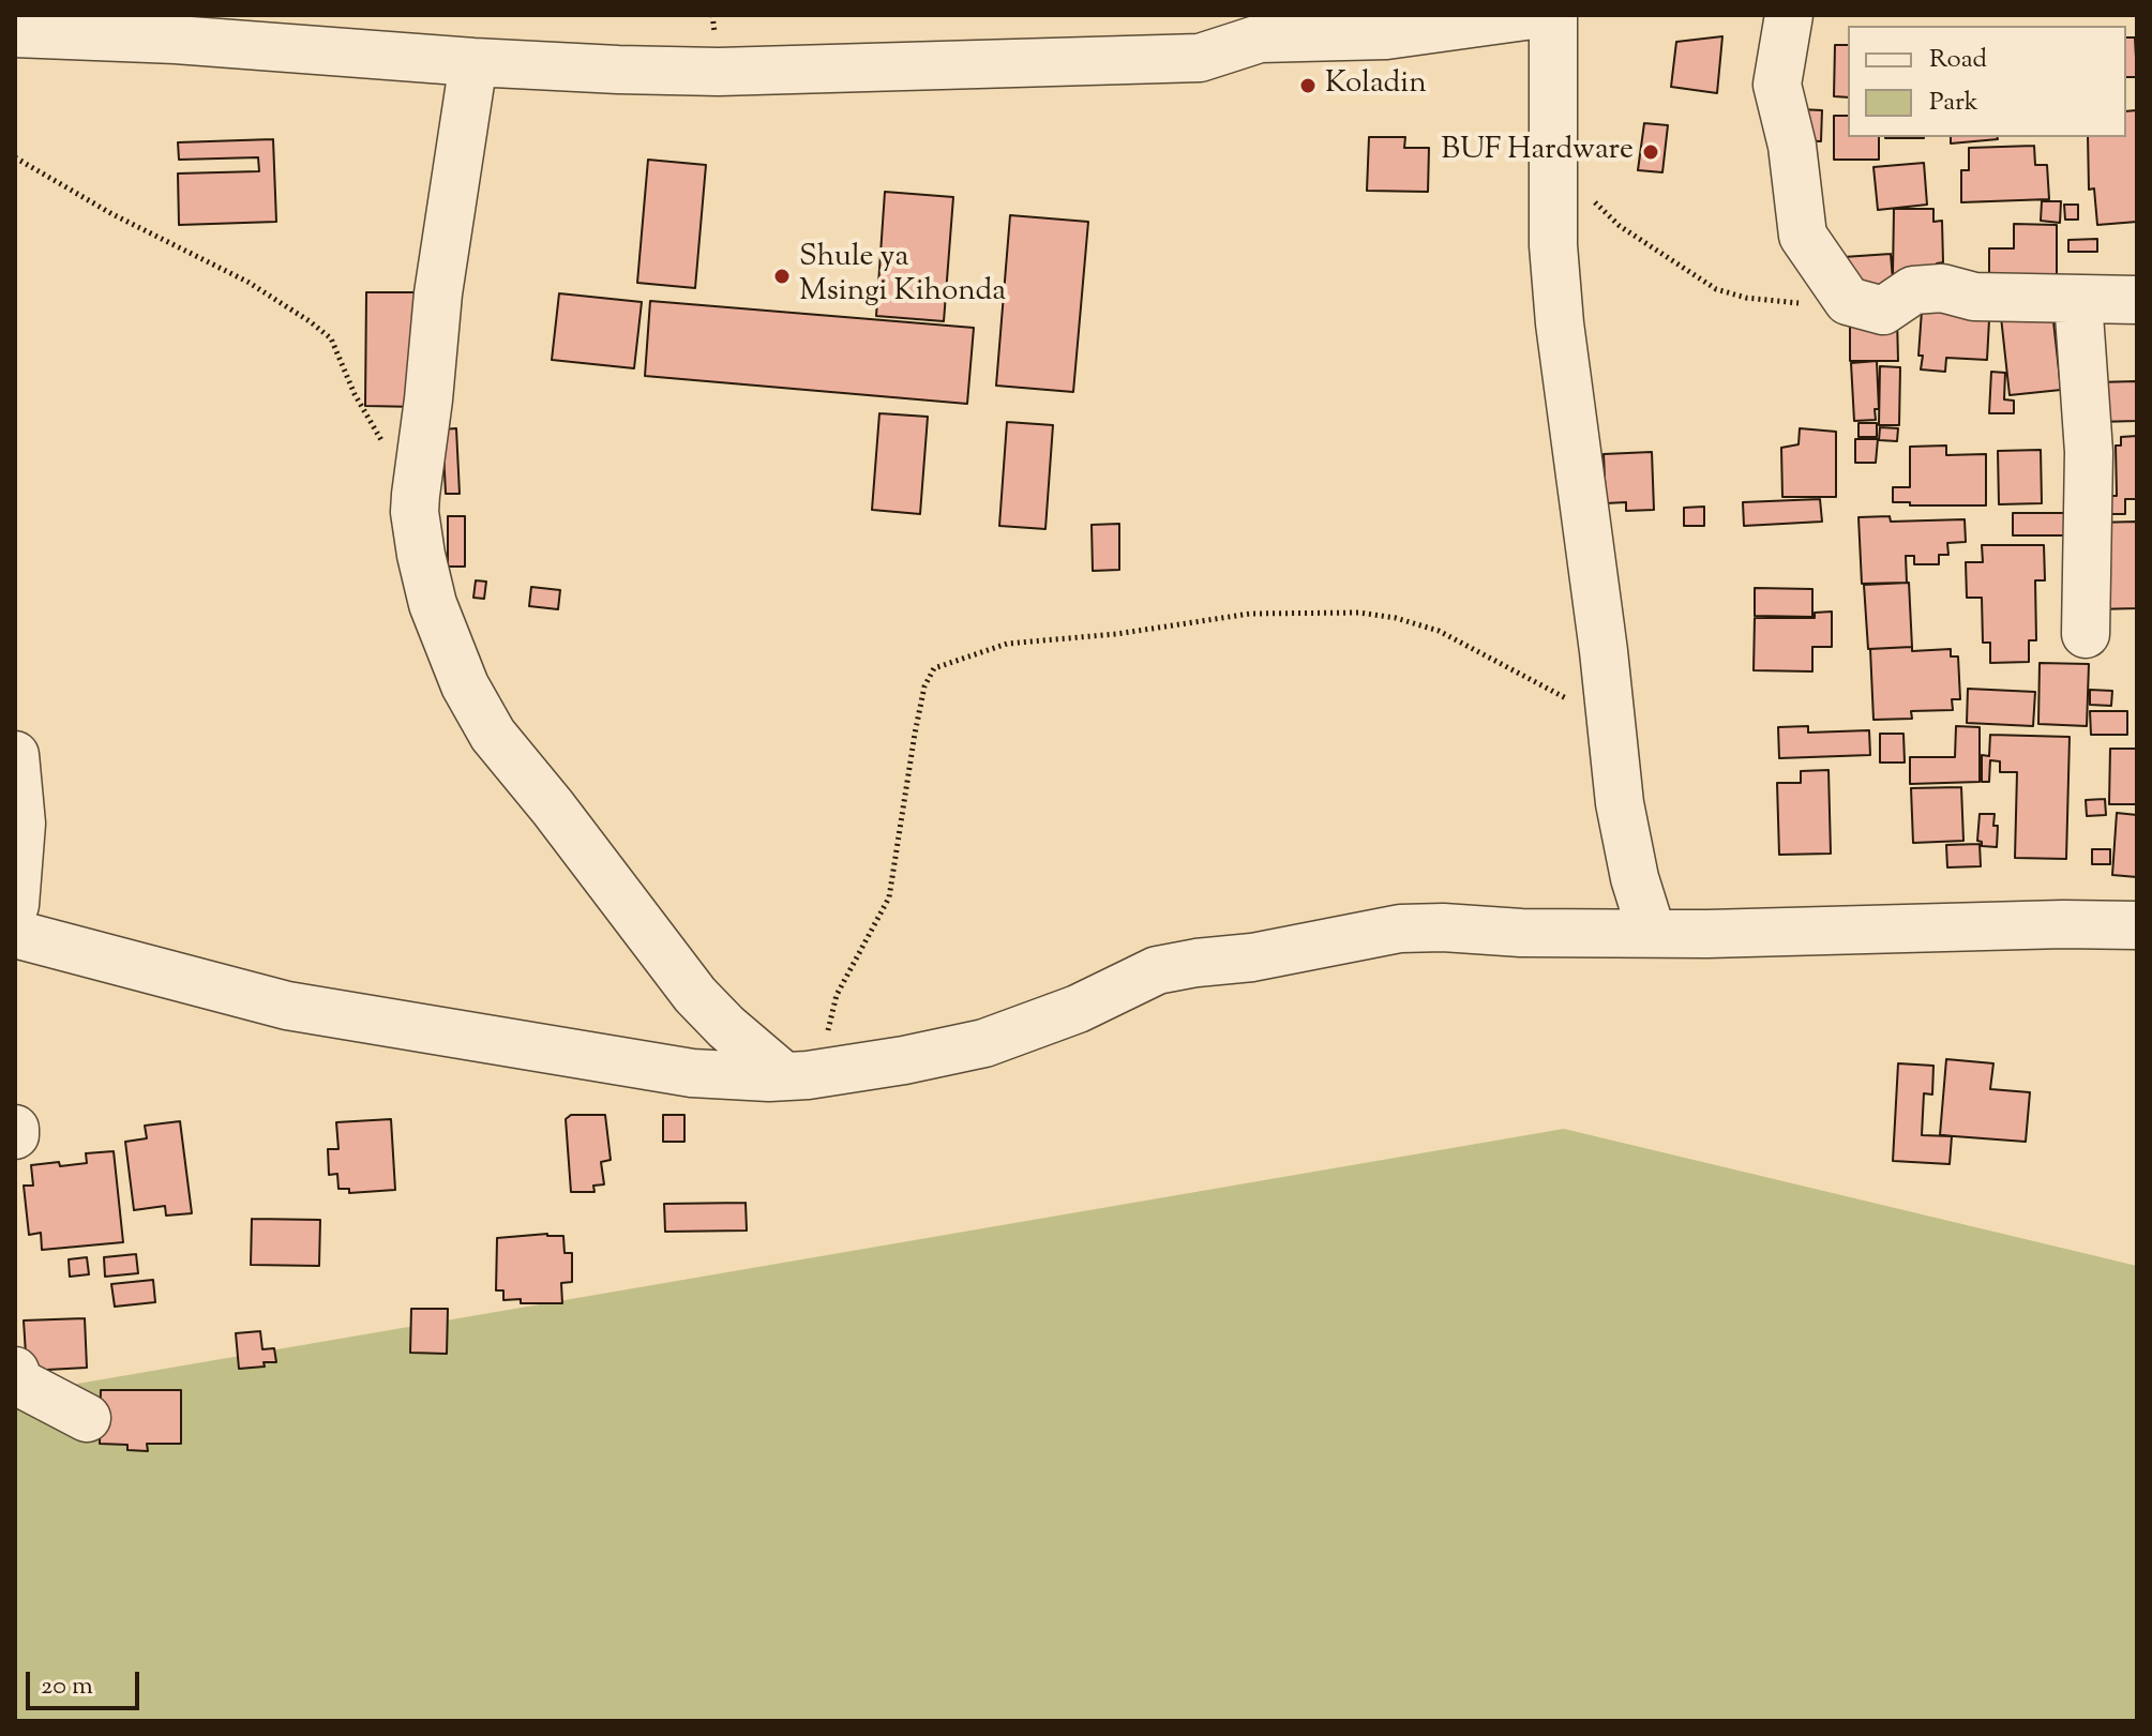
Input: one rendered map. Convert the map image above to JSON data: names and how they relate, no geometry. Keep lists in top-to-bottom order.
{
  "places": ["Koladin", "BUF Hardware", "Shule ya Msingi Kihonda"],
  "legend": ["Road", "Park"],
  "scale_bar": "20 m"
}
